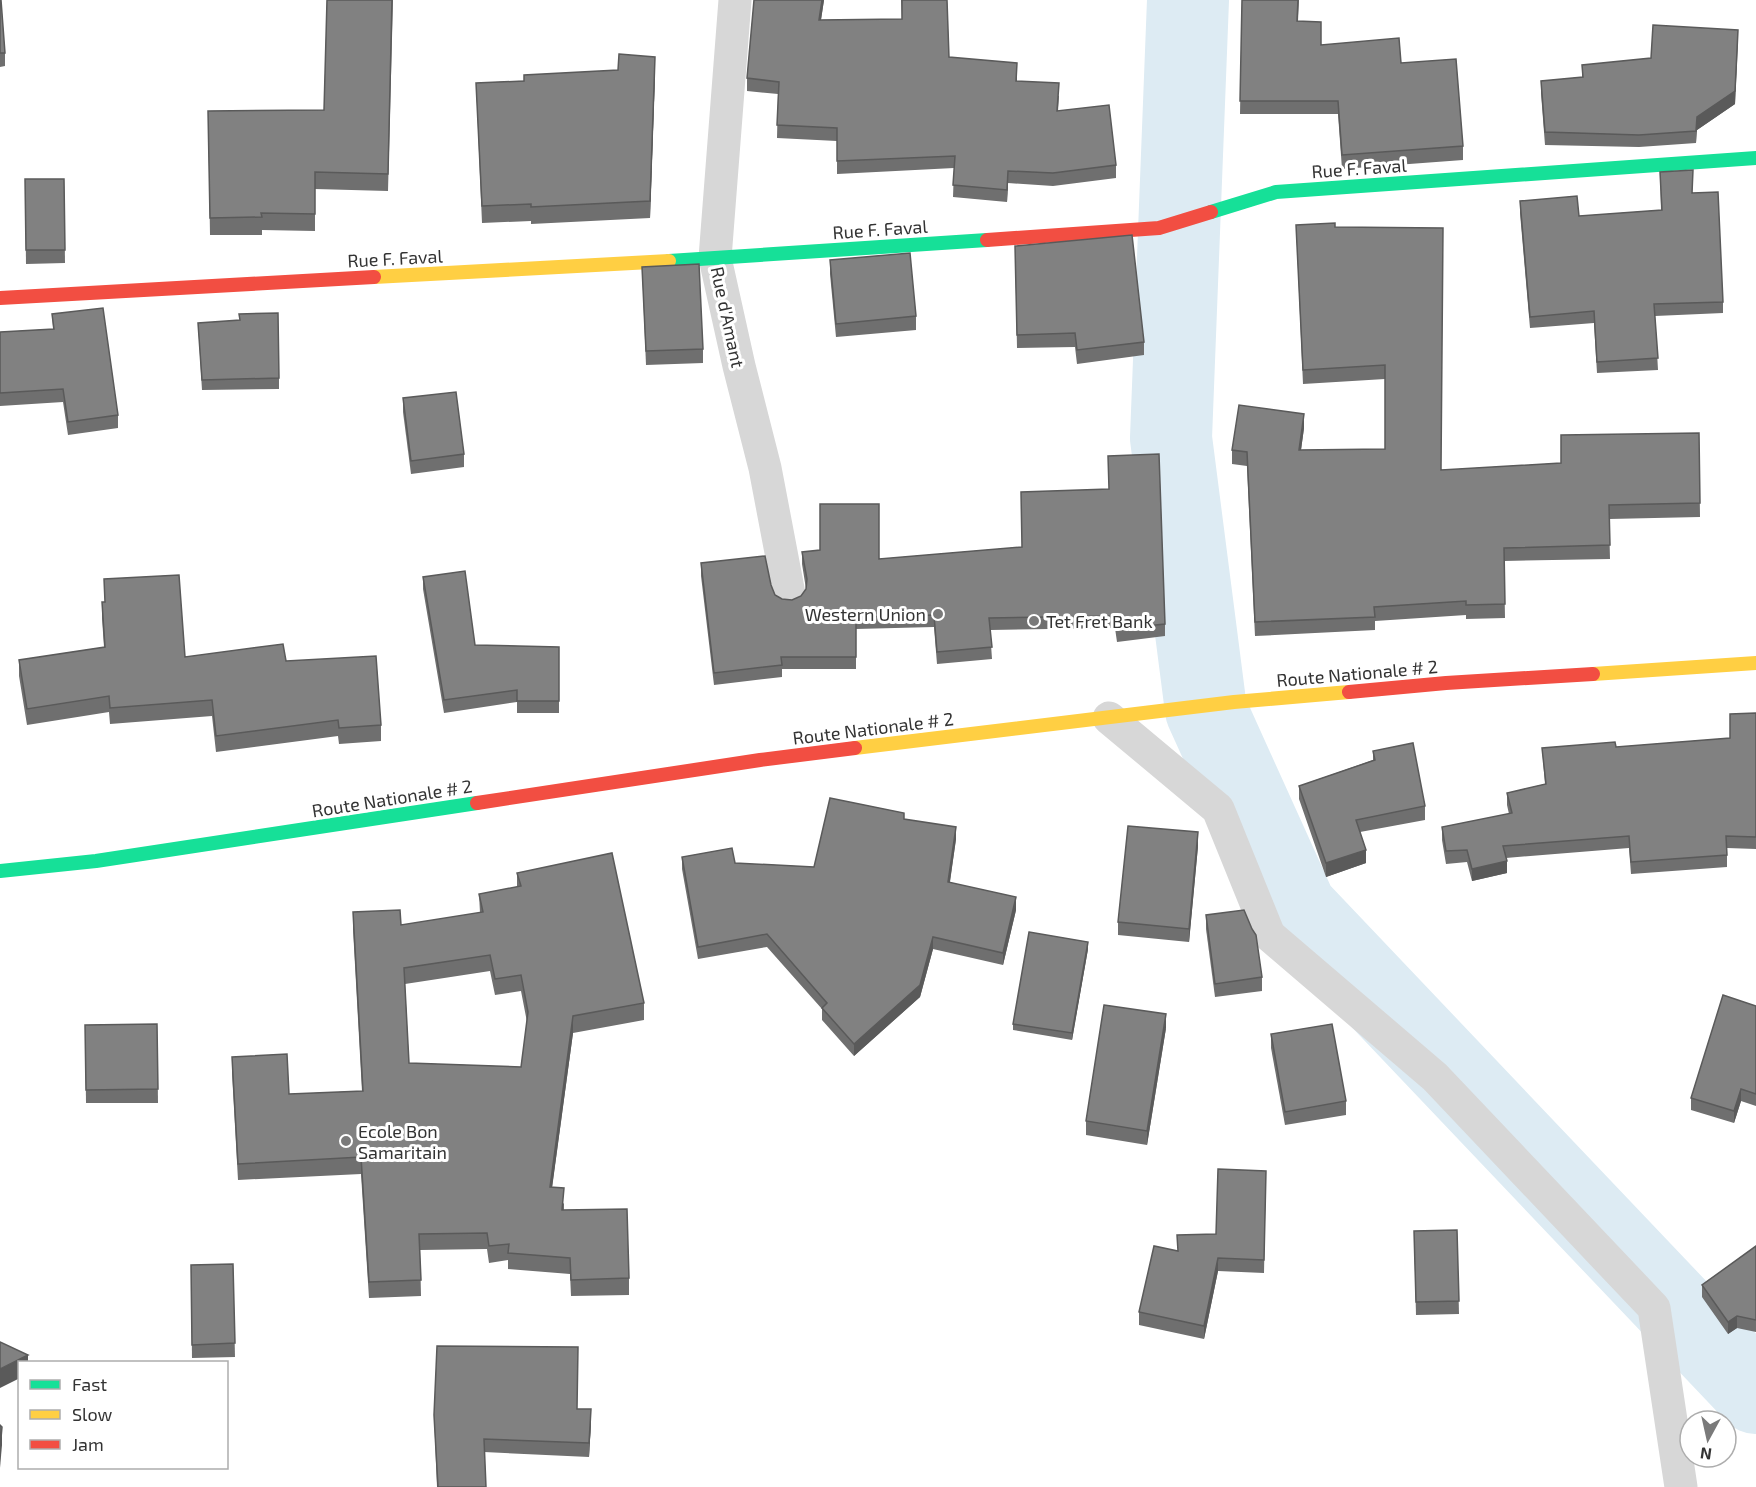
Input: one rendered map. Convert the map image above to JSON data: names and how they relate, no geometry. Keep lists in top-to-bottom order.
{
  "streets": {
    "main road": ["Rue F. Faval", "Route Nationale # 2"],
    "street": ["Rue d'Amant"]
  },
  "crossings": [
    ["Rue F. Faval", "Rue d'Amant"]
  ],
  "places": ["Western Union", "Tet Fret Bank", "Ecole Bon Samaritain"],
  "legend": ["Fast", "Slow", "Jam"],
  "north": "bottom"
}
